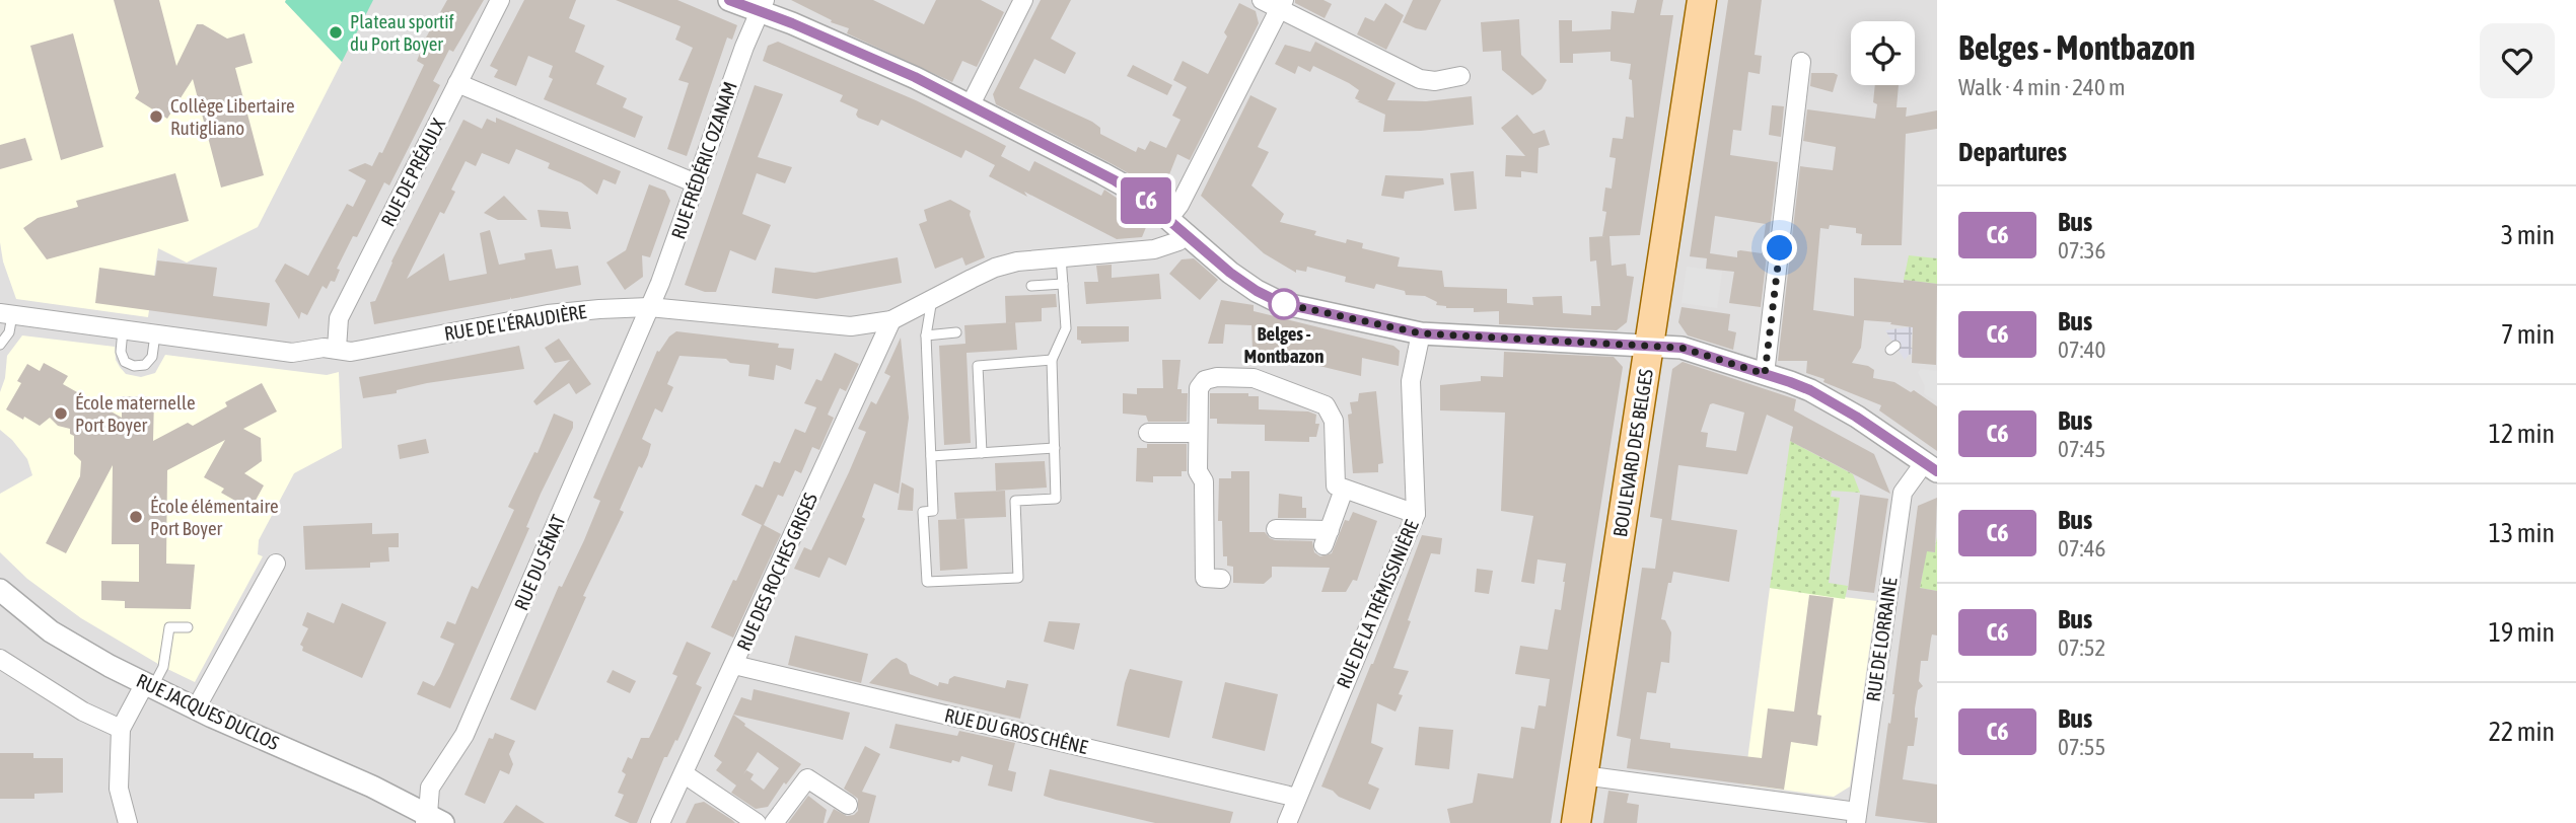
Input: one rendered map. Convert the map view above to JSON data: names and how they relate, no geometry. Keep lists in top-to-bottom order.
{
  "streets": {
    "main road": ["BOULEVARD DES BELGES"],
    "street": [
      "RUE FRÉDÉRIC OZANAM",
      "RUE DE PRÉAULX",
      "RUE DE L'ÉRAUDIÈRE",
      "RUE DU SÉNAT",
      "RUE DES ROCHES GRISES",
      "RUE DE LA TRÉMISSINIÈRE",
      "RUE DE LORRAINE",
      "RUE JACQUES DUCLOS",
      "RUE DU GROS CHÊNE"
    ]
  },
  "crossings": [
    ["RUE FRÉDÉRIC OZANAM", "RUE DE L'ÉRAUDIÈRE"],
    ["RUE FRÉDÉRIC OZANAM", "RUE DU SÉNAT"],
    ["RUE DE PRÉAULX", "RUE DE L'ÉRAUDIÈRE"],
    ["RUE DE L'ÉRAUDIÈRE", "RUE DU SÉNAT"],
    ["RUE DE L'ÉRAUDIÈRE", "RUE DES ROCHES GRISES"],
    ["RUE DU SÉNAT", "RUE JACQUES DUCLOS"],
    ["RUE DES ROCHES GRISES", "RUE DU GROS CHÊNE"],
    ["RUE DE LA TRÉMISSINIÈRE", "RUE DU GROS CHÊNE"]
  ],
  "places": [
    "Plateau sportif du Port Boyer",
    "Collège Libertaire Rutigliano",
    "Belges - Montbazon",
    "École maternelle Port Boyer",
    "École élémentaire Port Boyer"
  ],
  "lines": ["bus line C6"],
  "page": {
    "on_map": "C6",
    "heading": [
      ["Belges - Montbazon", "Walk · 4 min · 240 m"],
      "Departures"
    ],
    "list": [
      {
        "mark": "C6",
        "name": "Bus",
        "note": "07:36",
        "value": "3 min"
      },
      {
        "mark": "C6",
        "name": "Bus",
        "note": "07:40",
        "value": "7 min"
      },
      {
        "mark": "C6",
        "name": "Bus",
        "note": "07:45",
        "value": "12 min"
      },
      {
        "mark": "C6",
        "name": "Bus",
        "note": "07:46",
        "value": "13 min"
      },
      {
        "mark": "C6",
        "name": "Bus",
        "note": "07:52",
        "value": "19 min"
      },
      {
        "mark": "C6",
        "name": "Bus",
        "note": "07:55",
        "value": "22 min"
      }
    ]
  }
}
